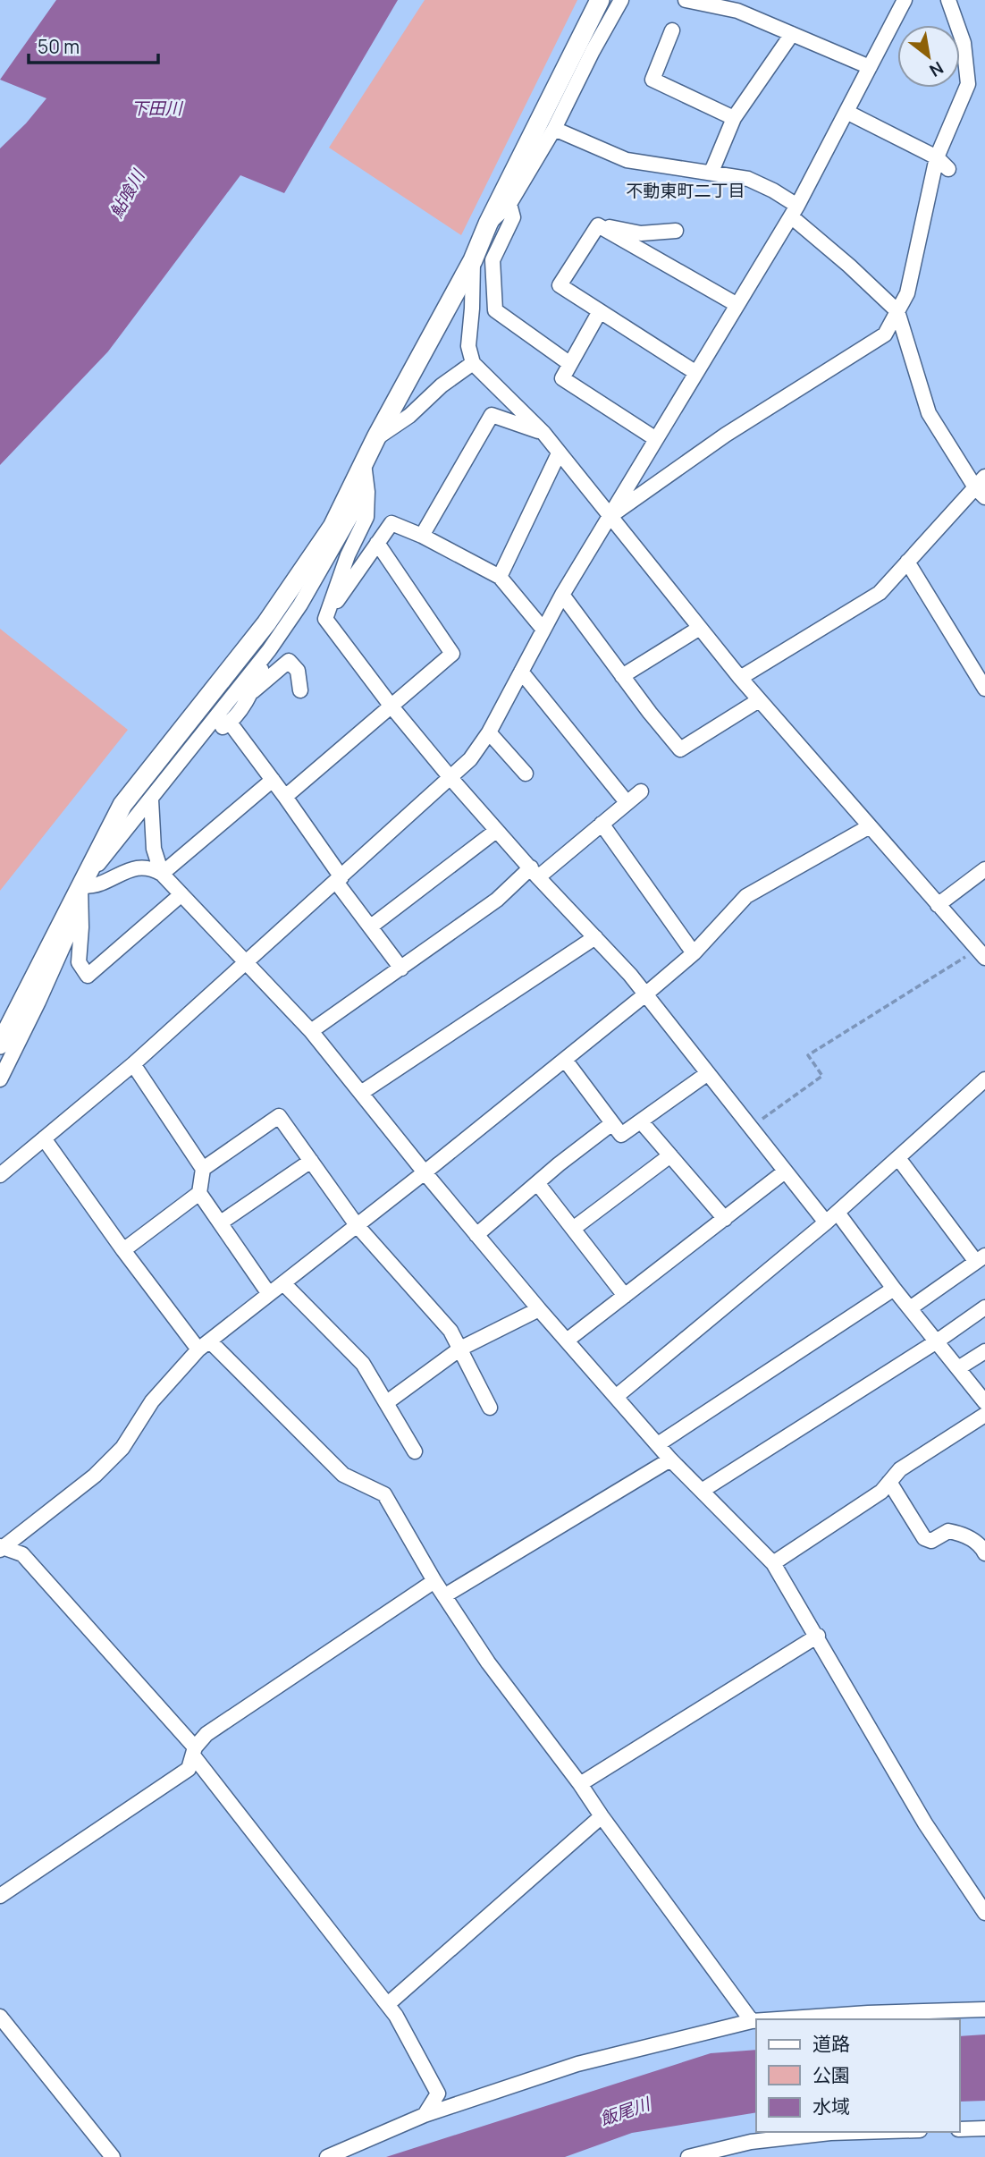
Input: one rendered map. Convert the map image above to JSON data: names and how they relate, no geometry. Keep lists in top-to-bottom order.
{
  "districts": ["不動東町二丁目"],
  "water": ["下田川", "鮎喰川", "飯尾川"],
  "legend": ["道路", "公園", "水域"],
  "scale_bar": "50 m",
  "north": "bottom right"
}
